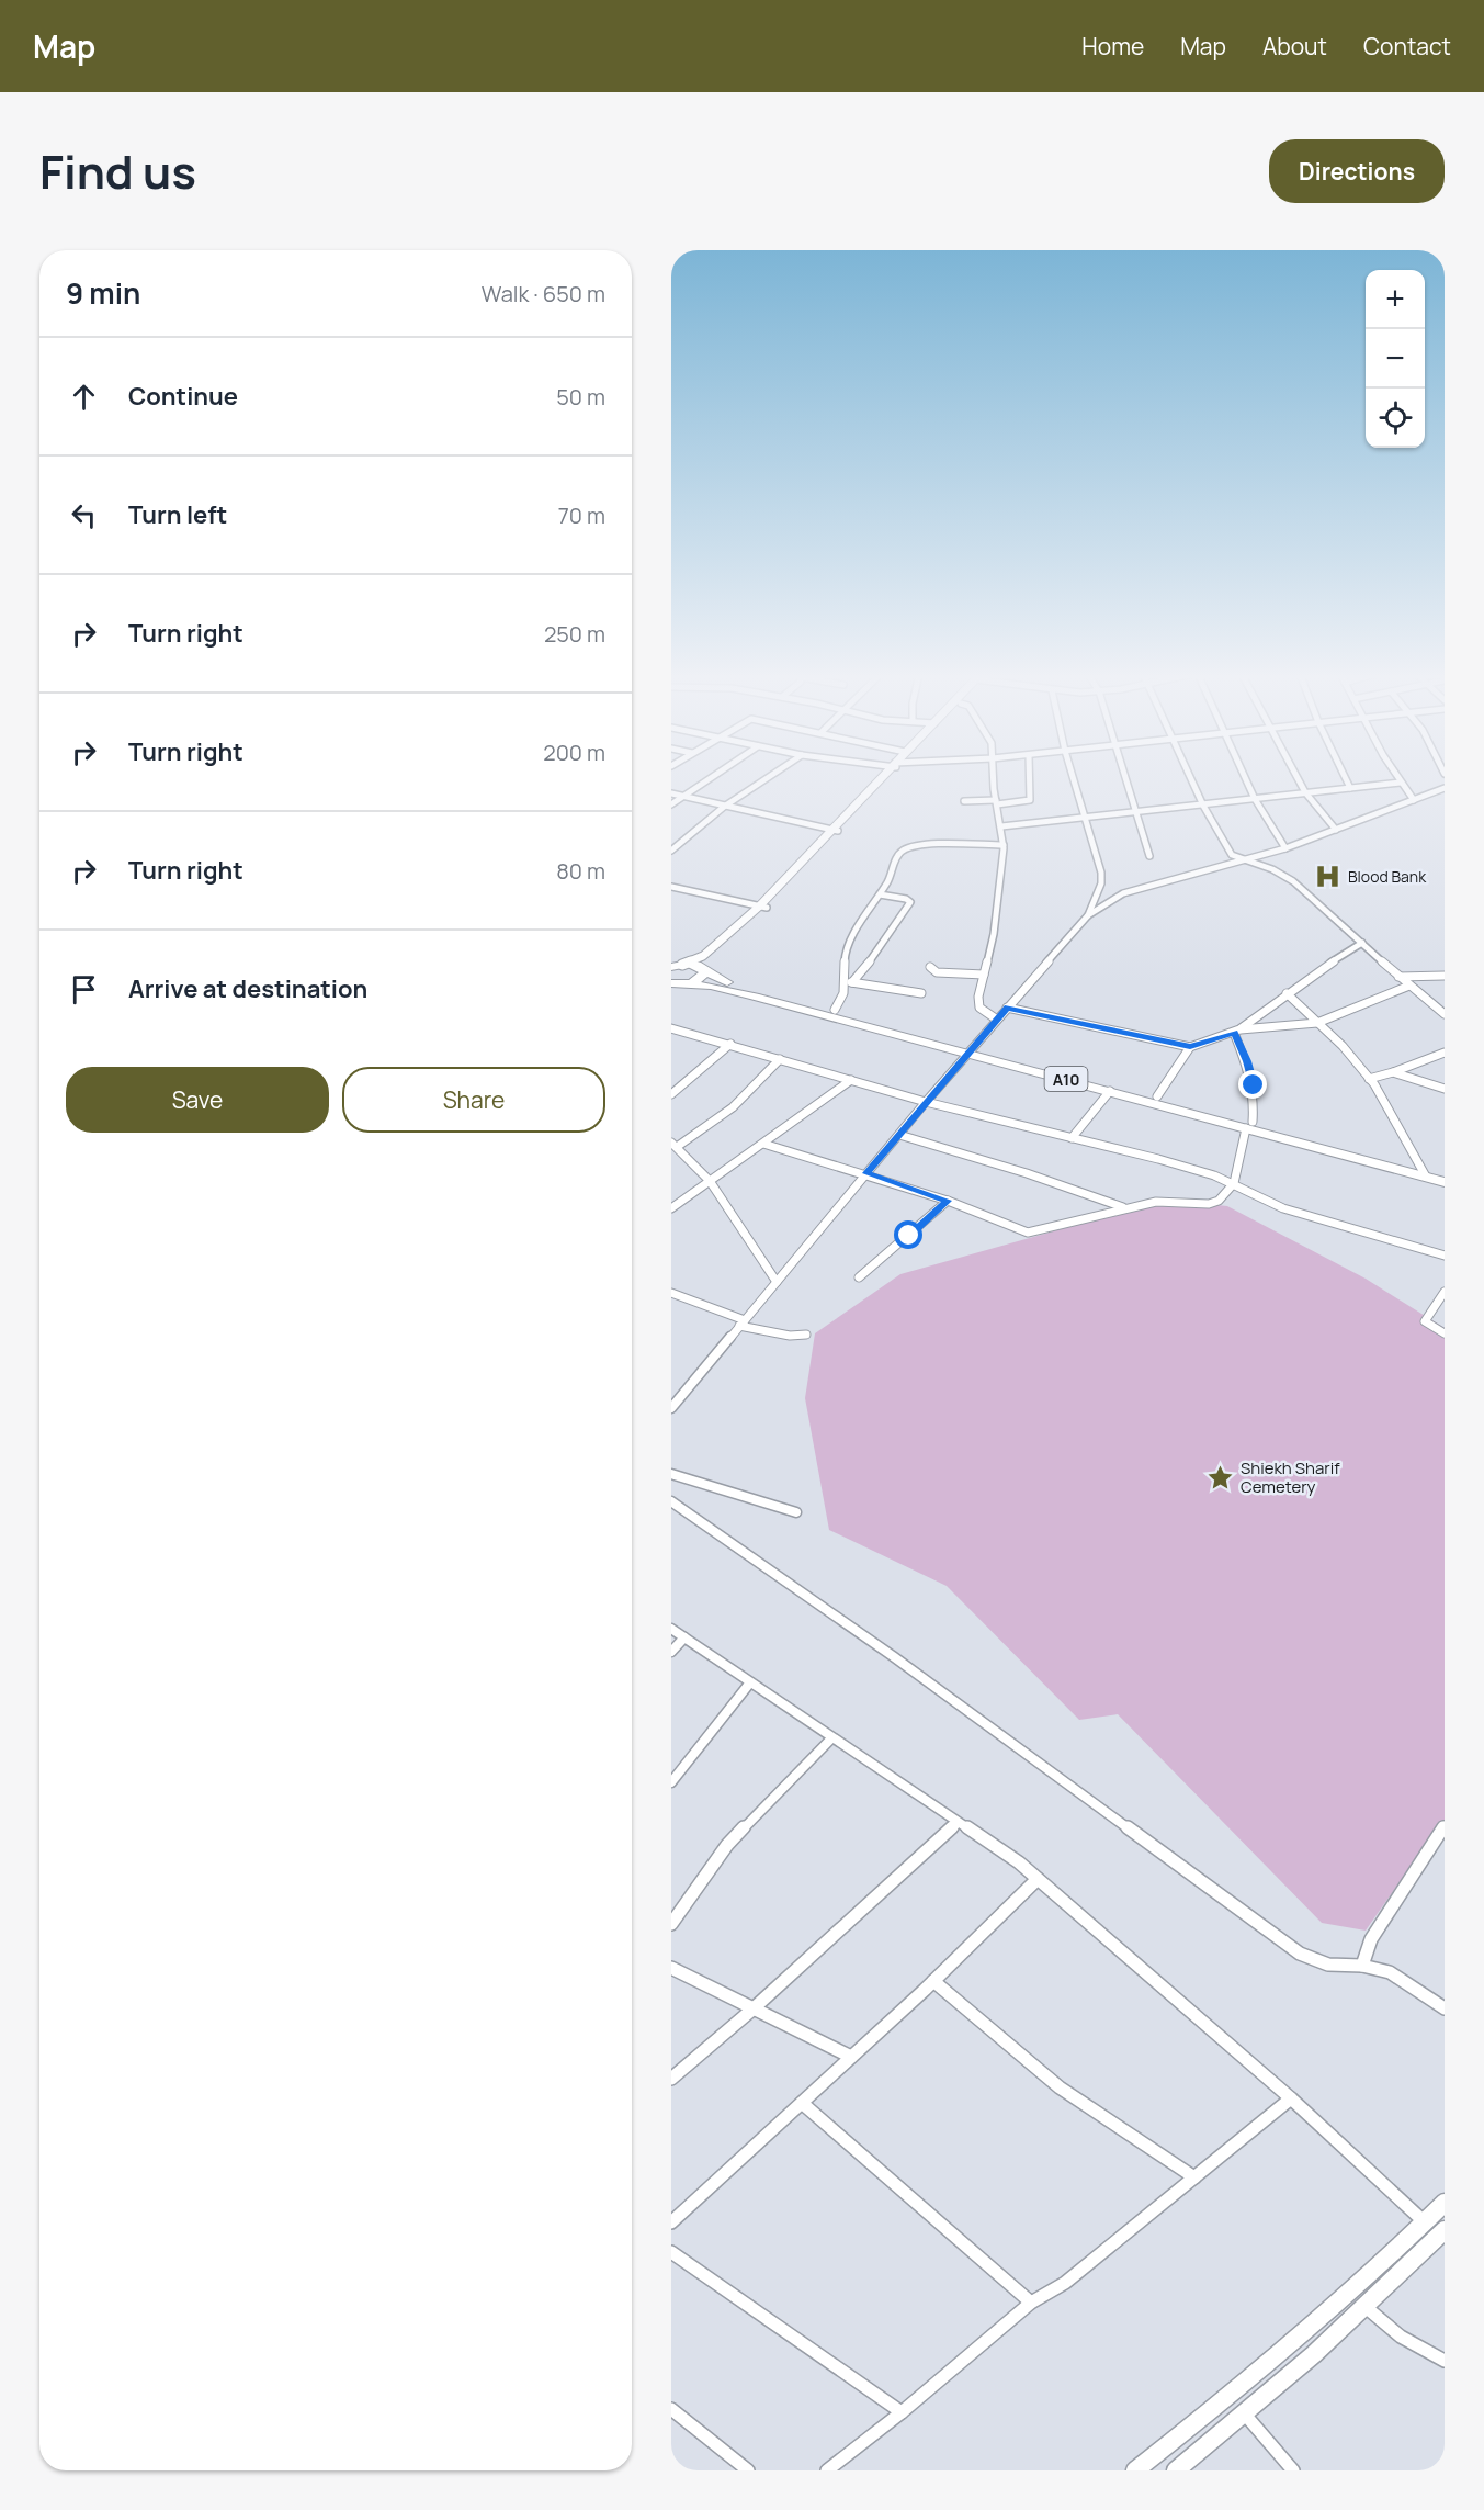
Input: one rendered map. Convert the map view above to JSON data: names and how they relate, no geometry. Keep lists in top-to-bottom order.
{
  "streets": {
    "highway": ["A10"]
  },
  "places": {
    "hospital": ["Blood Bank"],
    "place": ["Shiekh Sharif Cemetery"]
  },
  "page": {
    "header": "Map",
    "nav": [
      "Home",
      "Map",
      "About",
      "Contact"
    ],
    "title": "Find us",
    "buttons": [
      "Directions",
      ["Save", "Share"]
    ],
    "heading": ["9 min", "Walk · 650 m"],
    "map_buttons": ["+", "−"],
    "list": [
      ["Continue", "50 m"],
      ["Turn left", "70 m"],
      ["Turn right", "250 m"],
      ["Turn right", "200 m"],
      ["Turn right", "80 m"],
      "Arrive at destination"
    ]
  }
}
